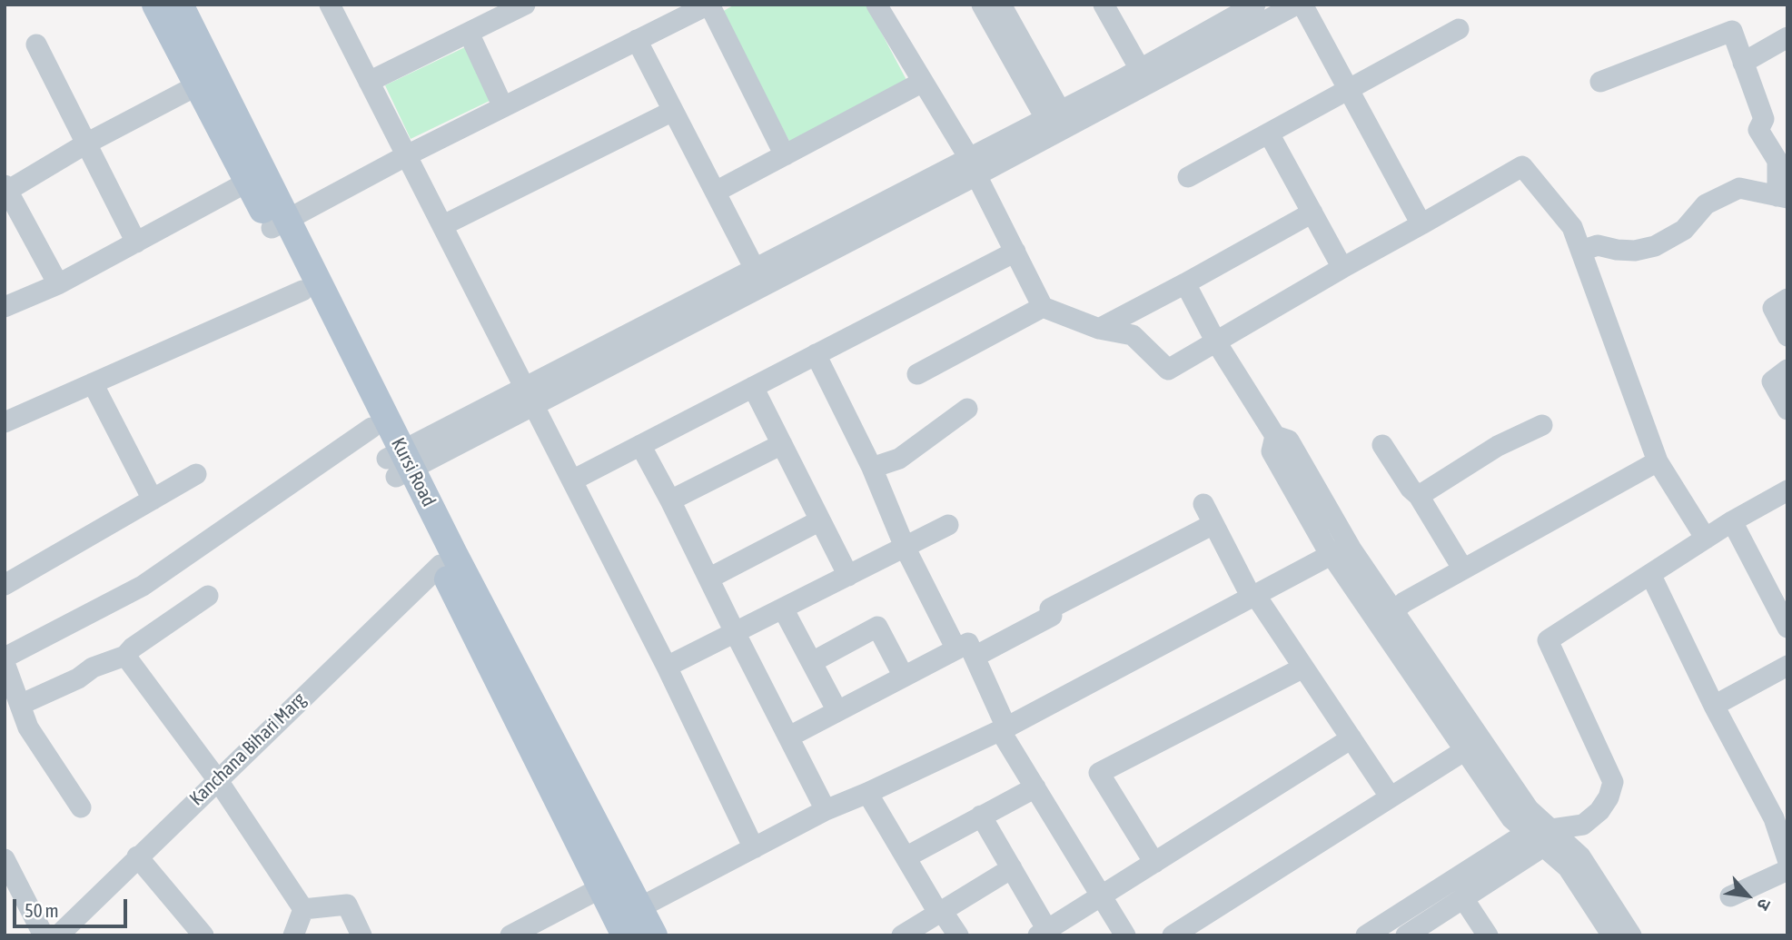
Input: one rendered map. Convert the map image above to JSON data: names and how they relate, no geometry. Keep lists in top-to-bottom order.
{
  "streets": {
    "main road": ["Kursi Road"],
    "street": ["Kanchana Bihari Marg"]
  },
  "crossings": [
    ["Kursi Road", "Kanchana Bihari Marg"]
  ],
  "scale_bar": "50 m",
  "north": "bottom right"
}
